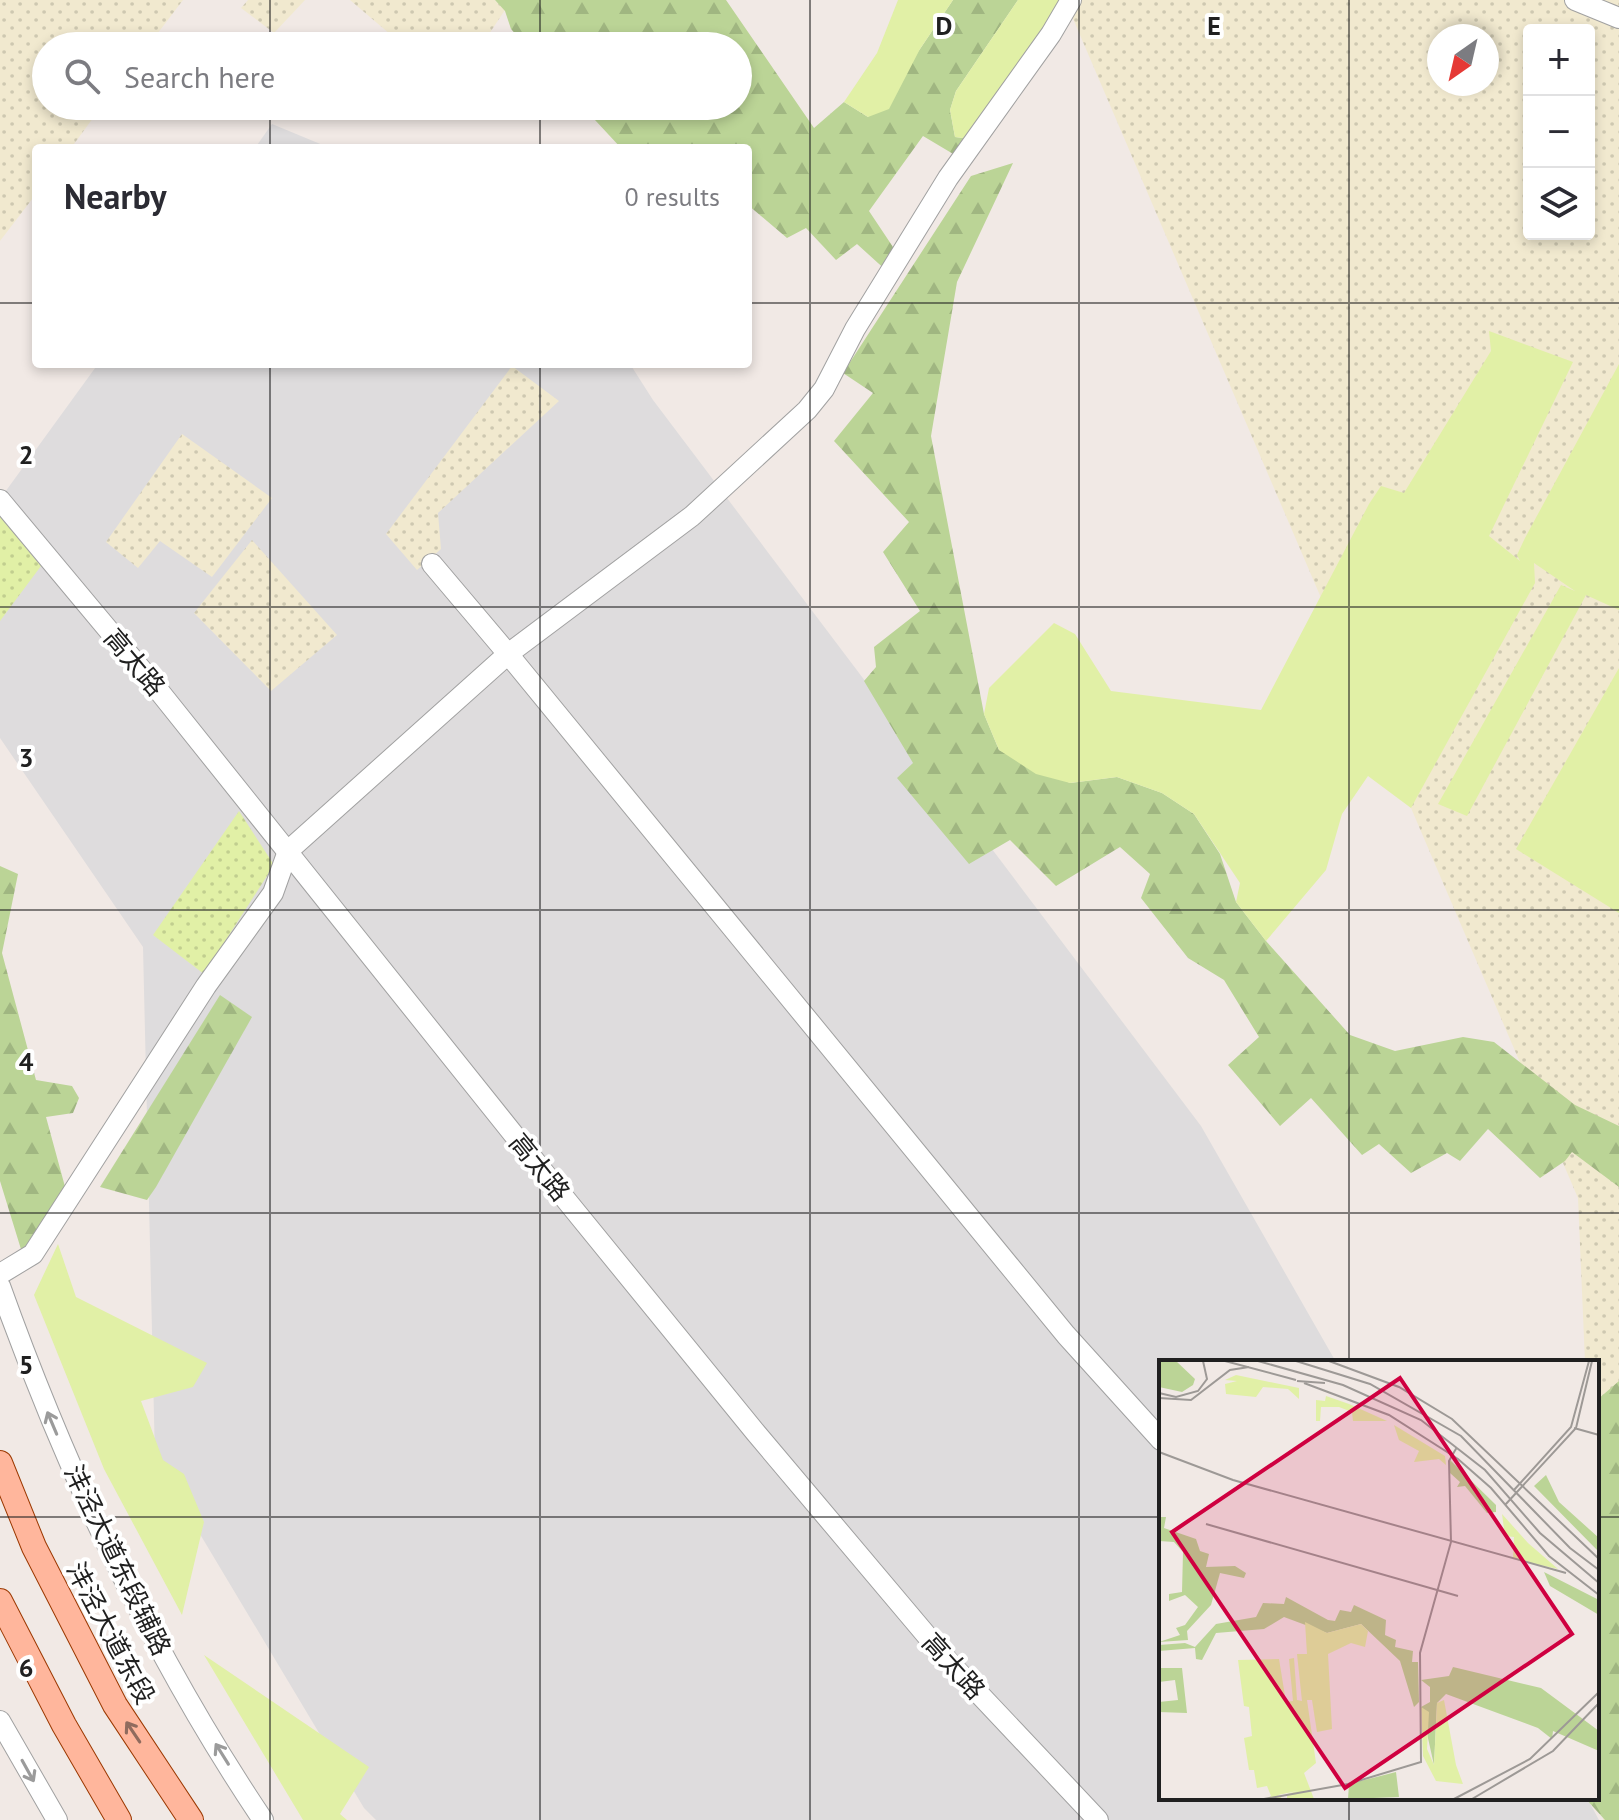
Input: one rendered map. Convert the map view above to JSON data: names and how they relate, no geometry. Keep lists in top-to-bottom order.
{
  "streets": {
    "main road": ["沣泾大道东段"],
    "street": ["高太路", "沣泾大道东段辅路"]
  },
  "one_way": ["沣泾大道东段辅路"],
  "north": "bottom left",
  "page": {
    "map_buttons": ["+", "−"],
    "search": "Search here",
    "heading": ["Nearby", "0 results"]
  },
  "grid": {
    "columns": ["D", "E"],
    "rows": [
      "2",
      "3",
      "4",
      "5",
      "6"
    ]
  }
}
